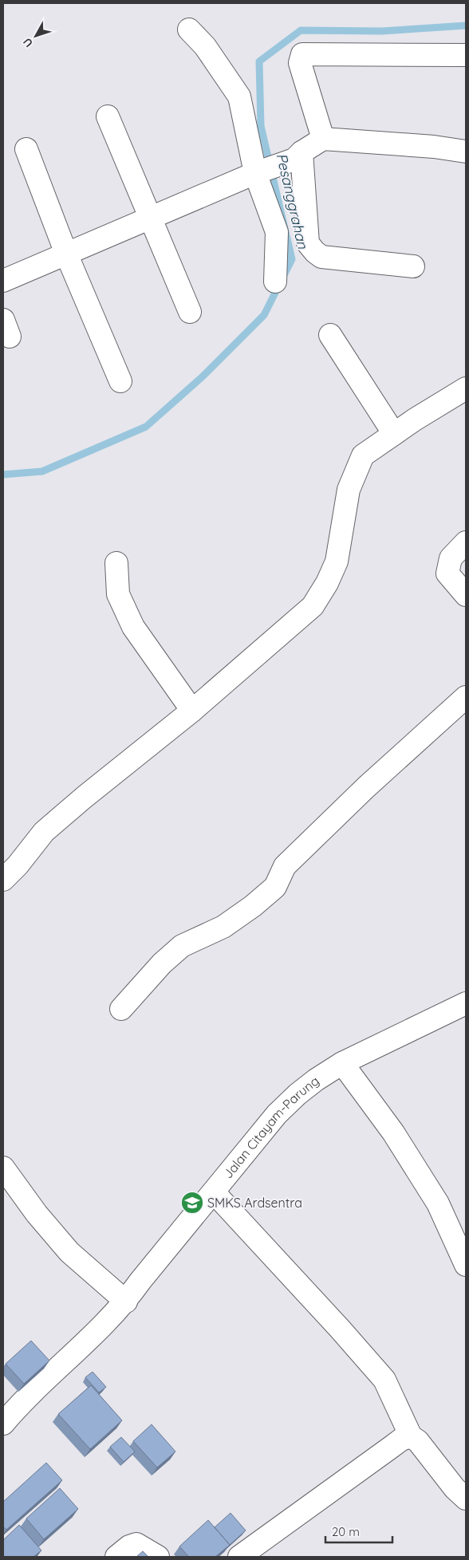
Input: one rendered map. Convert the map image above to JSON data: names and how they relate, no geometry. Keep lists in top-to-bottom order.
{
  "streets": {
    "street": ["Jalan Citayam-Parung"]
  },
  "water": ["Pesanggrahan"],
  "places": {
    "school or university": ["SMKS Ardsentra"]
  },
  "scale_bar": "20 m",
  "north": "bottom left"
}
